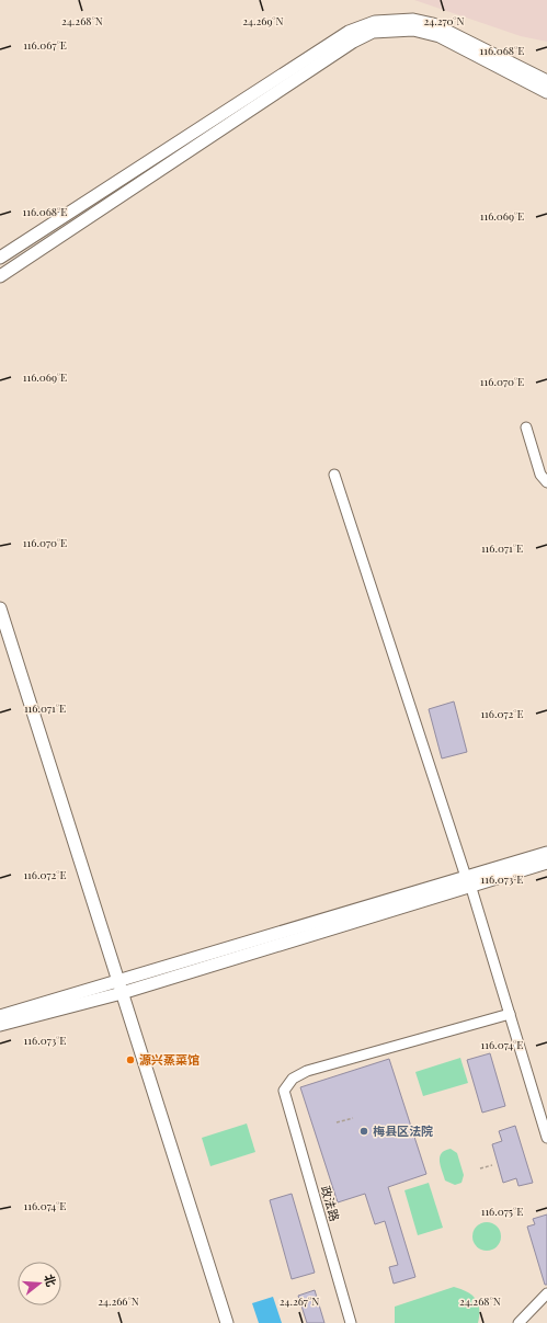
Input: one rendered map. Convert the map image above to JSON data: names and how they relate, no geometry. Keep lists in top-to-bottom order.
{
  "streets": {
    "street": ["政法路"]
  },
  "places": ["源兴蒸菜馆", "梅县区法院"],
  "north": "right",
  "coordinates": [
    "24.268°N",
    "24.269°N",
    "24.270°N",
    "116.067°E",
    "116.068°E",
    "116.069°E",
    "116.070°E",
    "116.071°E",
    "116.072°E",
    "116.073°E",
    "116.074°E",
    "116.075°E",
    "24.266°N",
    "24.267°N"
  ]
}
